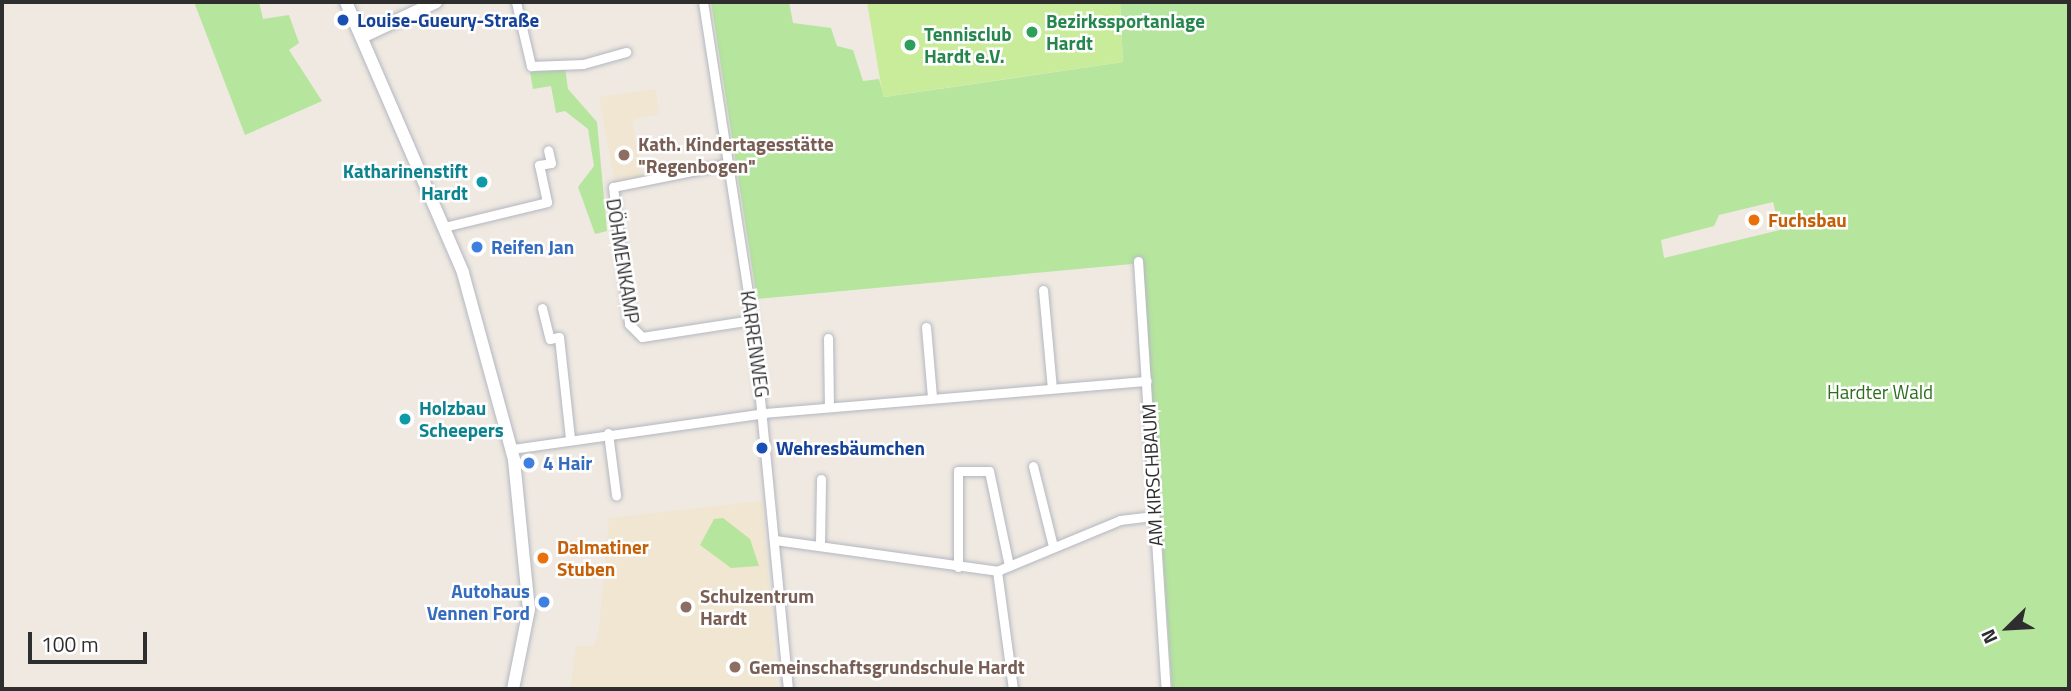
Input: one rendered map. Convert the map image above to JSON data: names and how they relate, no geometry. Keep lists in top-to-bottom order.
{
  "streets": {
    "street": ["DÖHMENKAMP", "KARRENWEG", "AM KIRSCHBAUM"]
  },
  "crossings": [
    ["DÖHMENKAMP", "KARRENWEG"]
  ],
  "parks": ["Hardter Wald"],
  "places": [
    "Louise-Gueury-Straße",
    "Bezirkssportanlage Hardt",
    "Tennisclub Hardt e.V.",
    "Kath. Kindertagesstätte \"Regenbogen\"",
    "Katharinenstift Hardt",
    "Fuchsbau",
    "Reifen Jan",
    "Holzbau Scheepers",
    "Wehresbäumchen",
    "4 Hair",
    "Dalmatiner Stuben",
    "Autohaus Vennen Ford",
    "Schulzentrum Hardt",
    "Gemeinschaftsgrundschule Hardt"
  ],
  "scale_bar": "100 m",
  "north": "bottom left"
}
